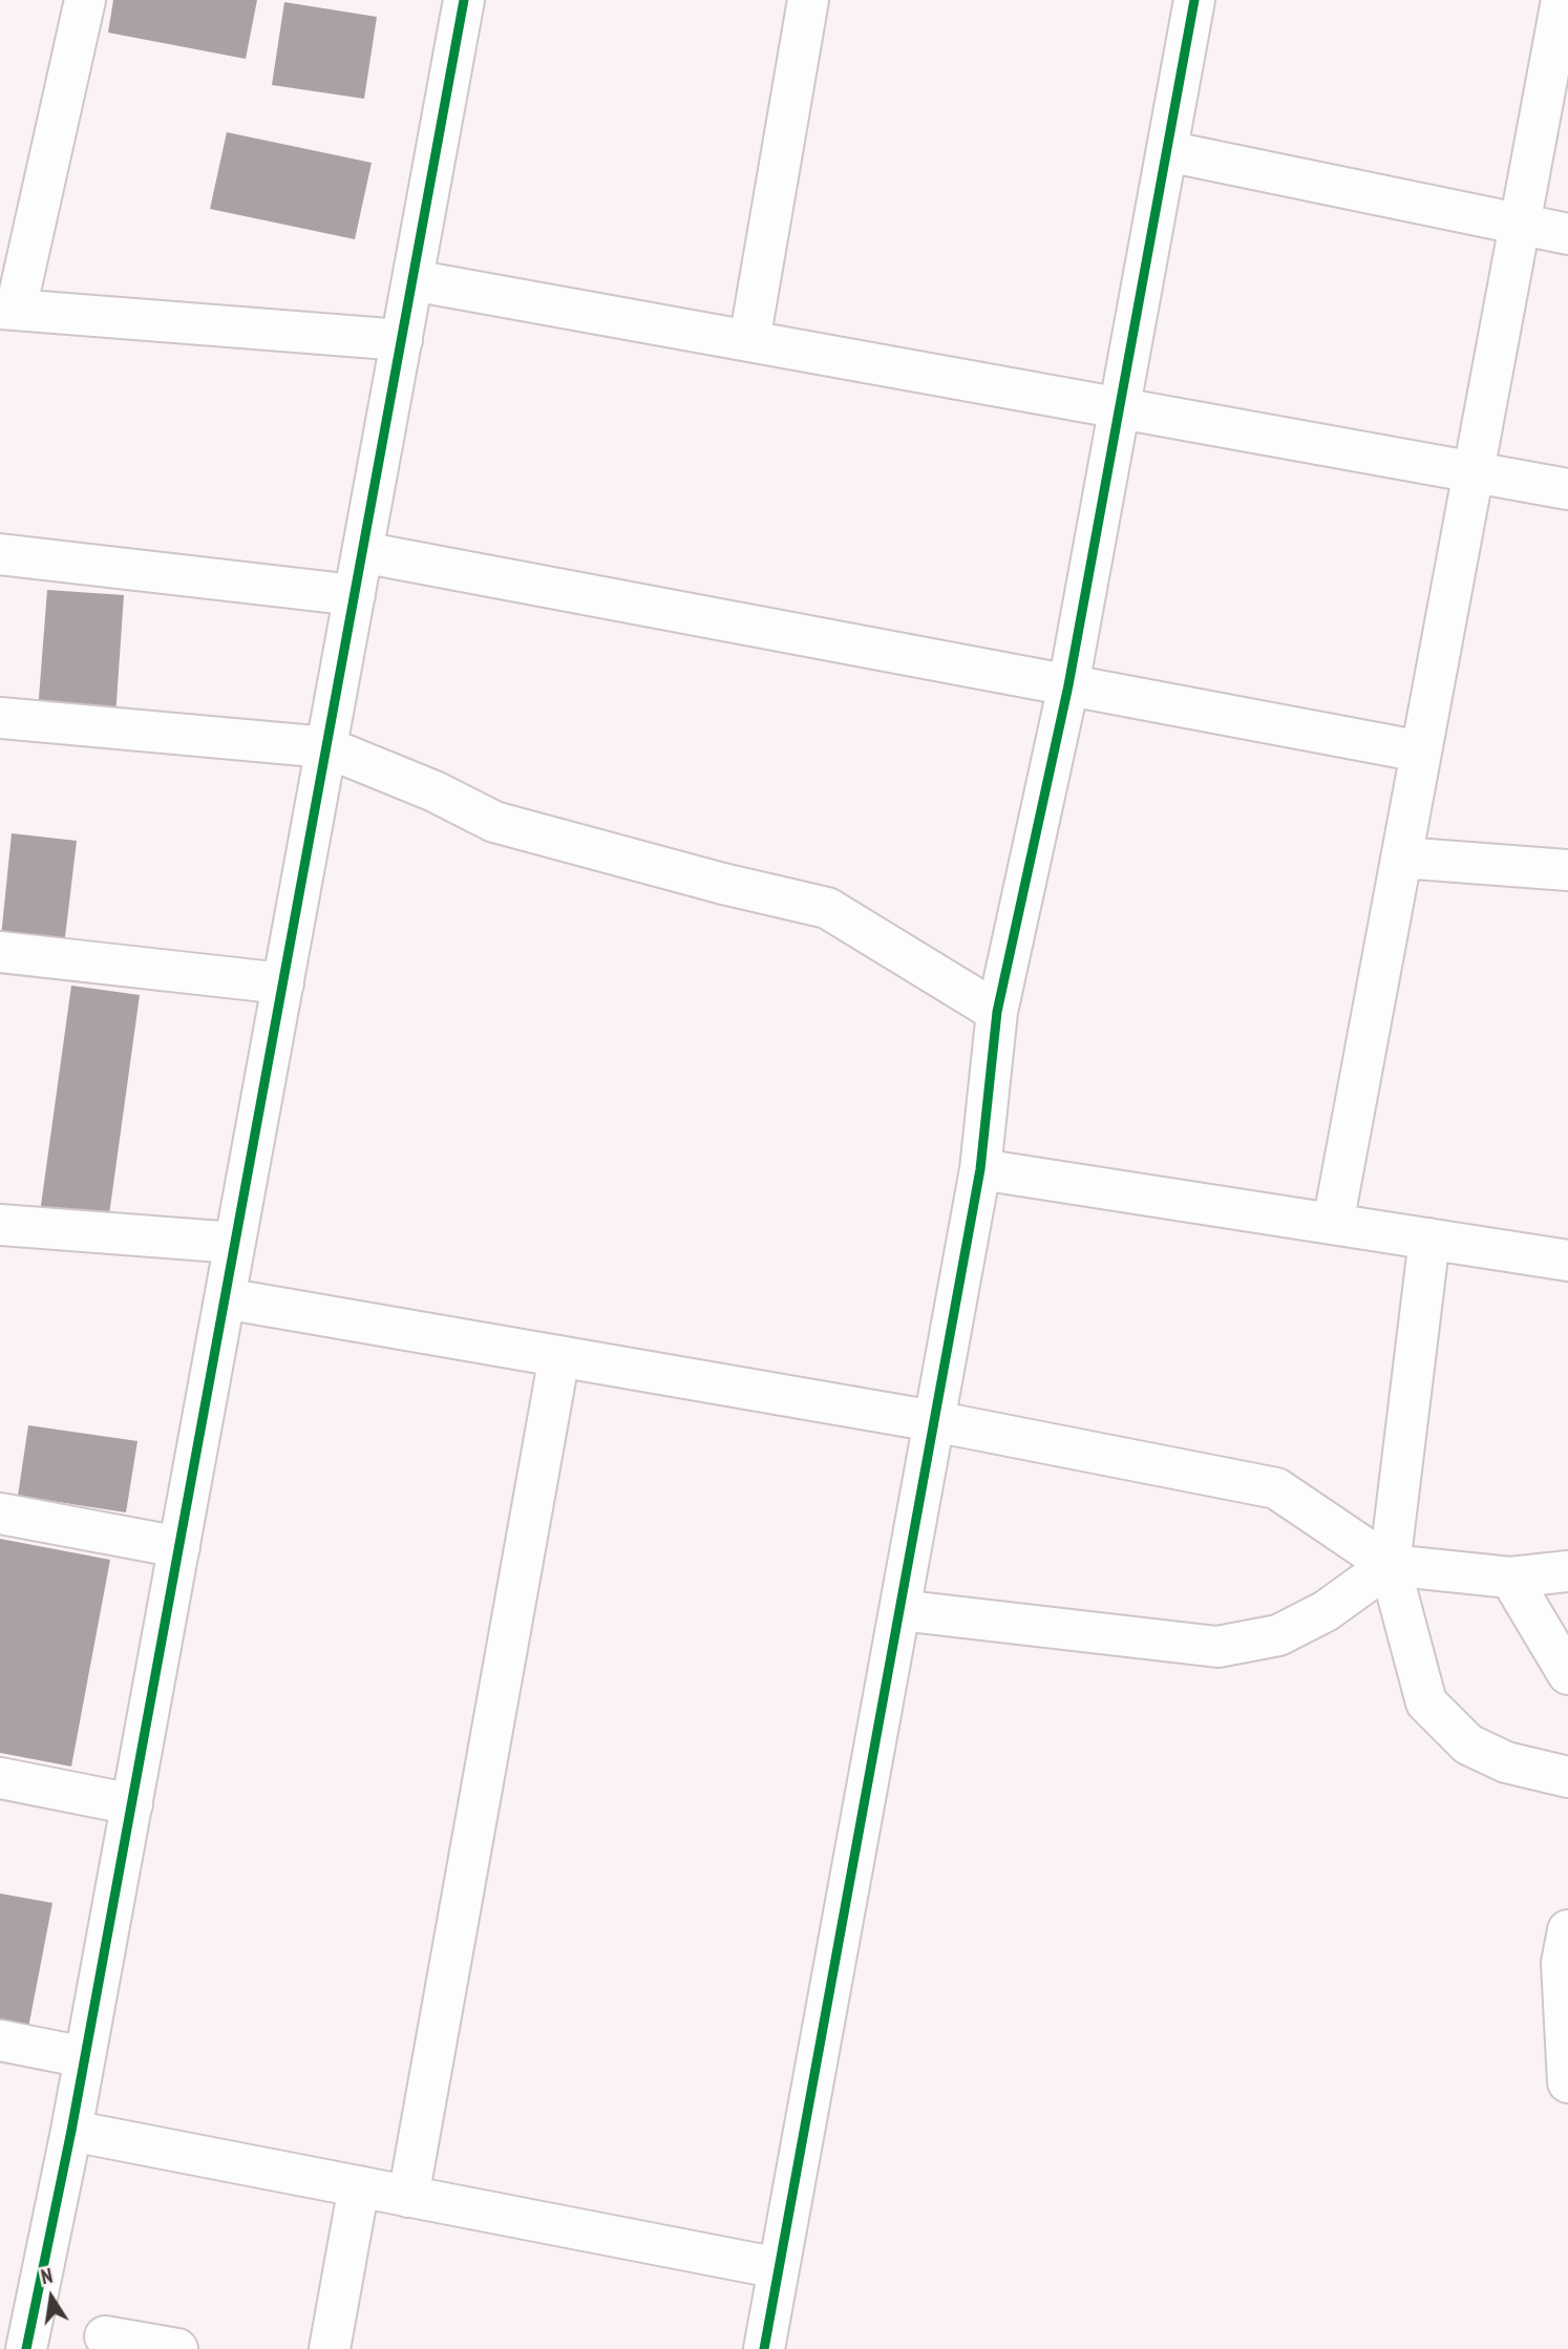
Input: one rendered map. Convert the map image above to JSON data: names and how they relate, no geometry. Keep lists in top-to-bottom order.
{
  "north": "top"
}
